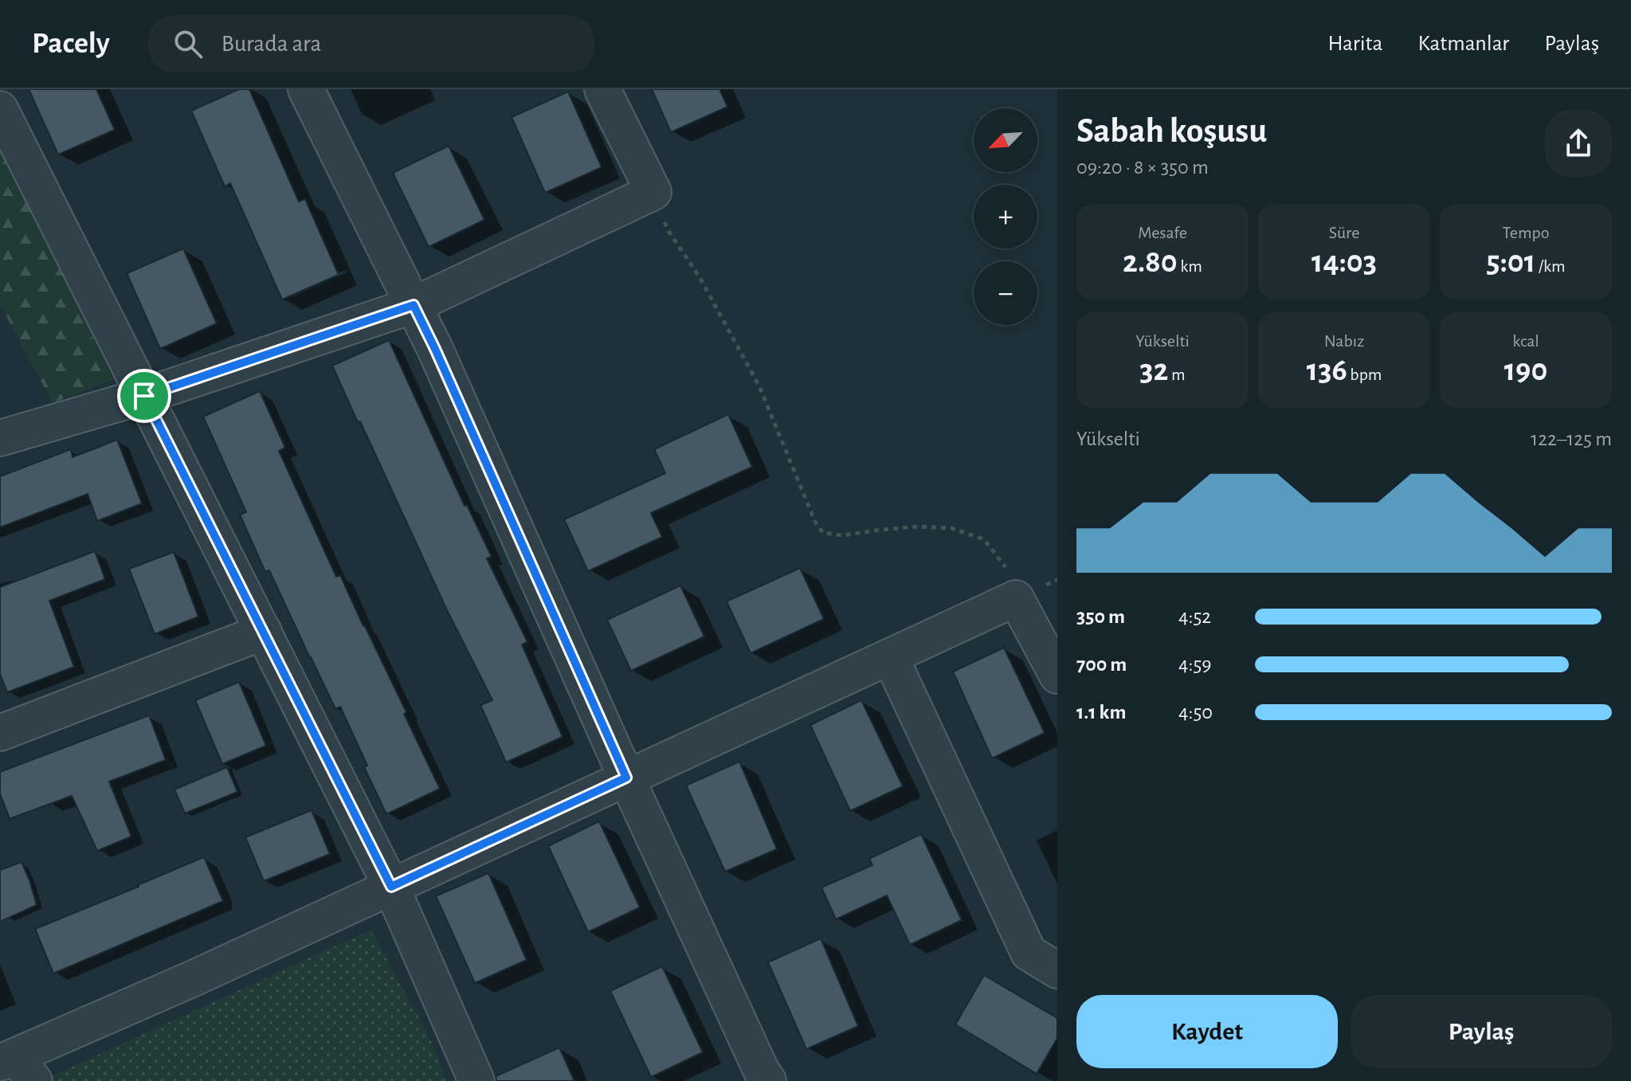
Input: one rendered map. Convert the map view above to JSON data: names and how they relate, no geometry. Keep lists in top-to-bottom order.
{
  "north": "bottom left",
  "page": {
    "header": "Pacely",
    "search": "Burada ara",
    "nav": ["Harita", "Katmanlar", "Paylaş"],
    "heading": ["Sabah koşusu", "09:20 · 8 × 350 m"],
    "map_buttons": ["+", "−"],
    "stats": [
      ["Mesafe", "2.80 km"],
      ["Süre", "14:03"],
      ["Tempo", "5:01 /km"],
      ["Yükselti", "32 m"],
      ["Nabız", "136 bpm"],
      ["kcal", "190"]
    ],
    "chart": ["Yükselti", "122–125 m"],
    "list": [
      {
        "name": "350 m",
        "note": "4:52"
      },
      {
        "name": "700 m",
        "note": "4:59"
      },
      {
        "name": "1.1 km",
        "note": "4:50"
      }
    ],
    "buttons": ["Kaydet", "Paylaş"]
  }
}
